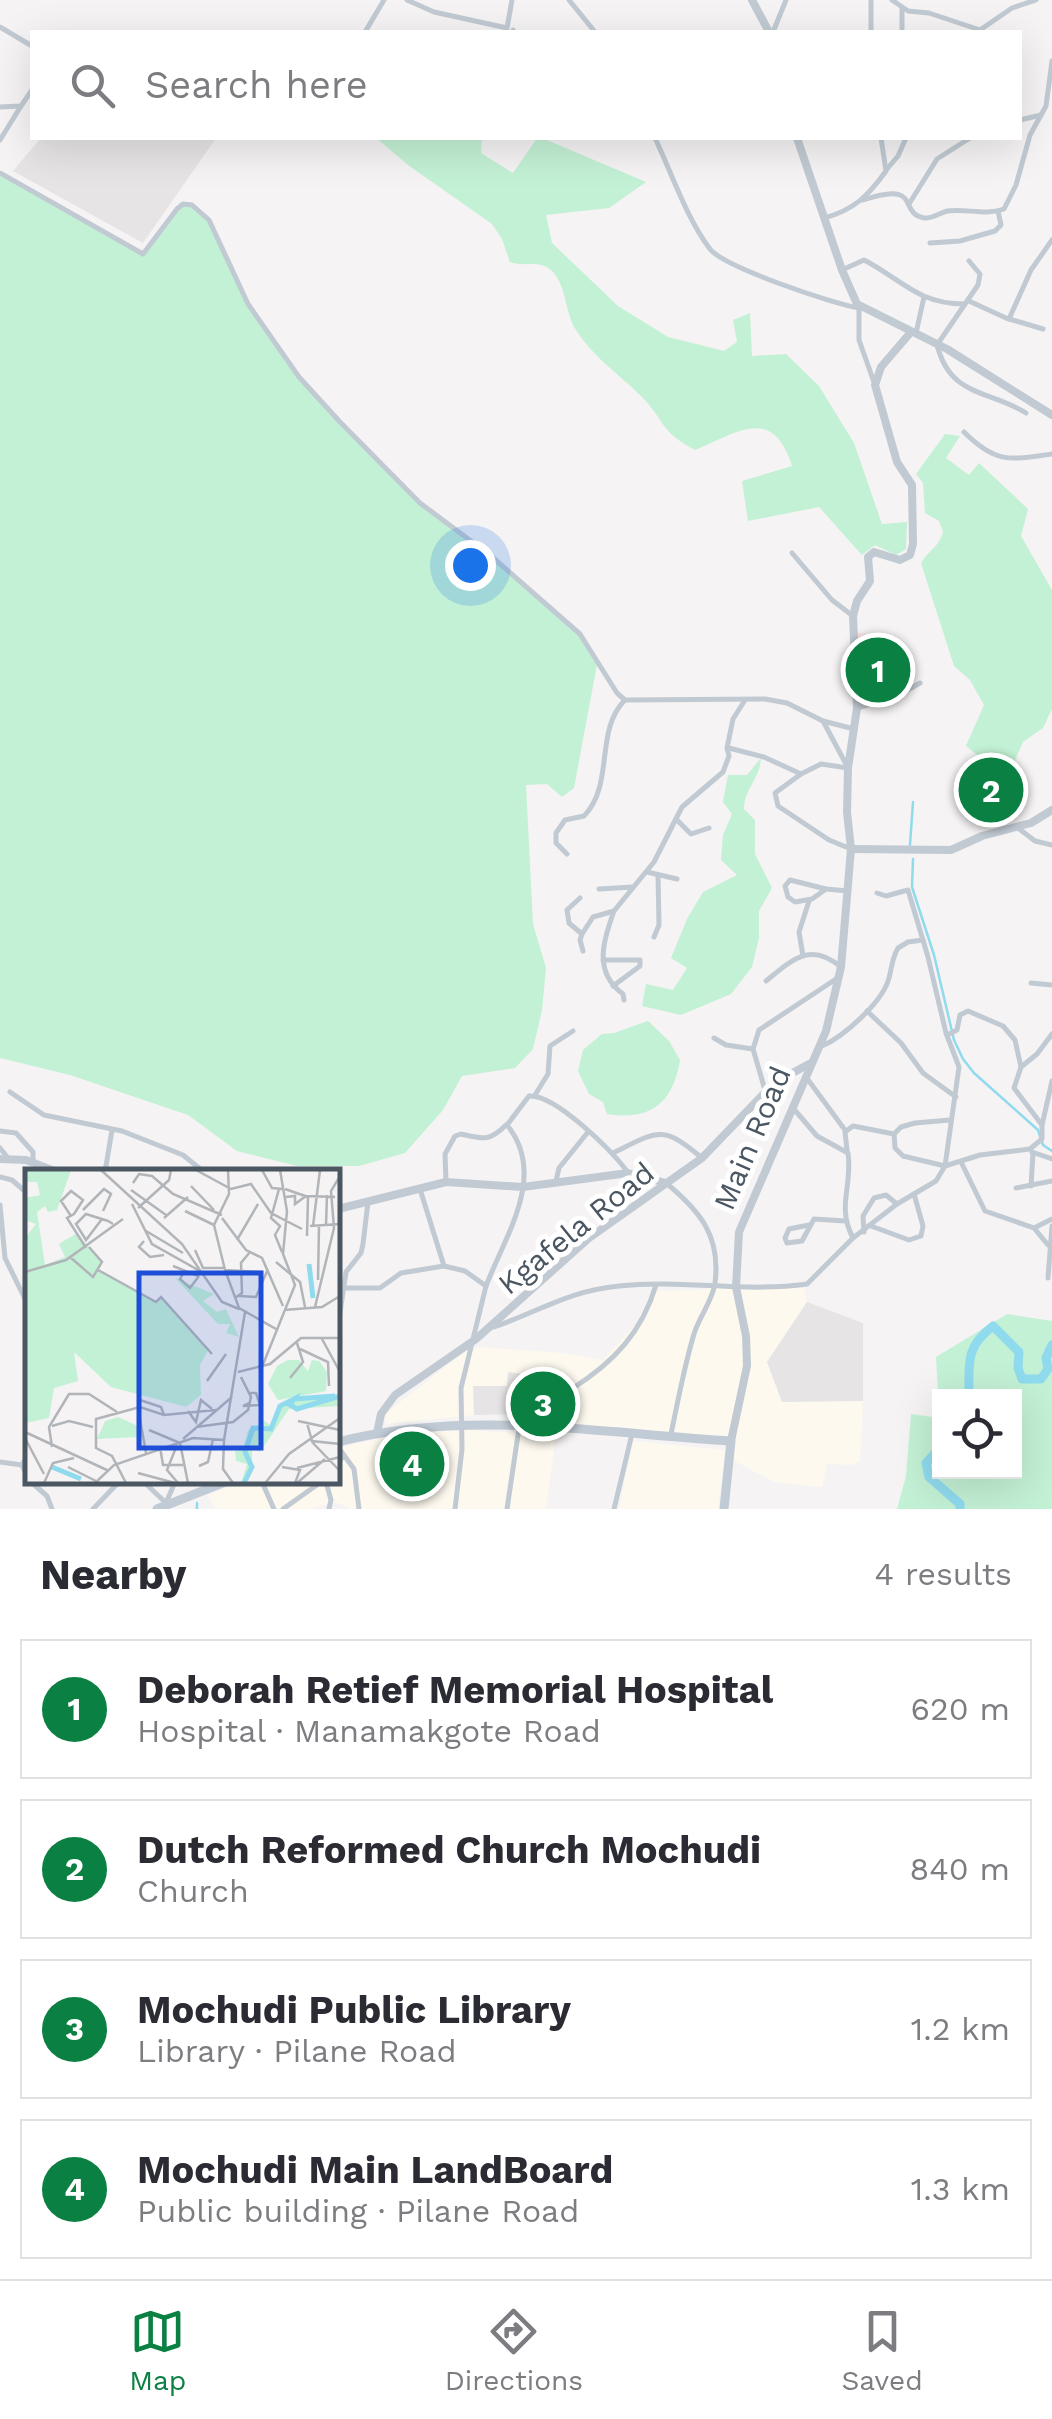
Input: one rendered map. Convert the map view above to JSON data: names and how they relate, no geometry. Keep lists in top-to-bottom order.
{
  "streets": {
    "main road": ["Main Road"],
    "street": ["Kgafela Road"]
  },
  "crossings": [
    ["Main Road", "Kgafela Road"]
  ],
  "page": {
    "search": "Search here",
    "pins": [
      "1",
      "2",
      "3",
      "4"
    ],
    "heading": ["Nearby", "4 results"],
    "list": [
      {
        "mark": "1",
        "name": "Deborah Retief Memorial Hospital",
        "note": "Hospital · Manamakgote Road",
        "value": "620 m"
      },
      {
        "mark": "2",
        "name": "Dutch Reformed Church Mochudi",
        "note": "Church",
        "value": "840 m"
      },
      {
        "mark": "3",
        "name": "Mochudi Public Library",
        "note": "Library · Pilane Road",
        "value": "1.2 km"
      },
      {
        "mark": "4",
        "name": "Mochudi Main LandBoard",
        "note": "Public building · Pilane Road",
        "value": "1.3 km"
      }
    ],
    "nav": ["Map", "Directions", "Saved"]
  }
}
